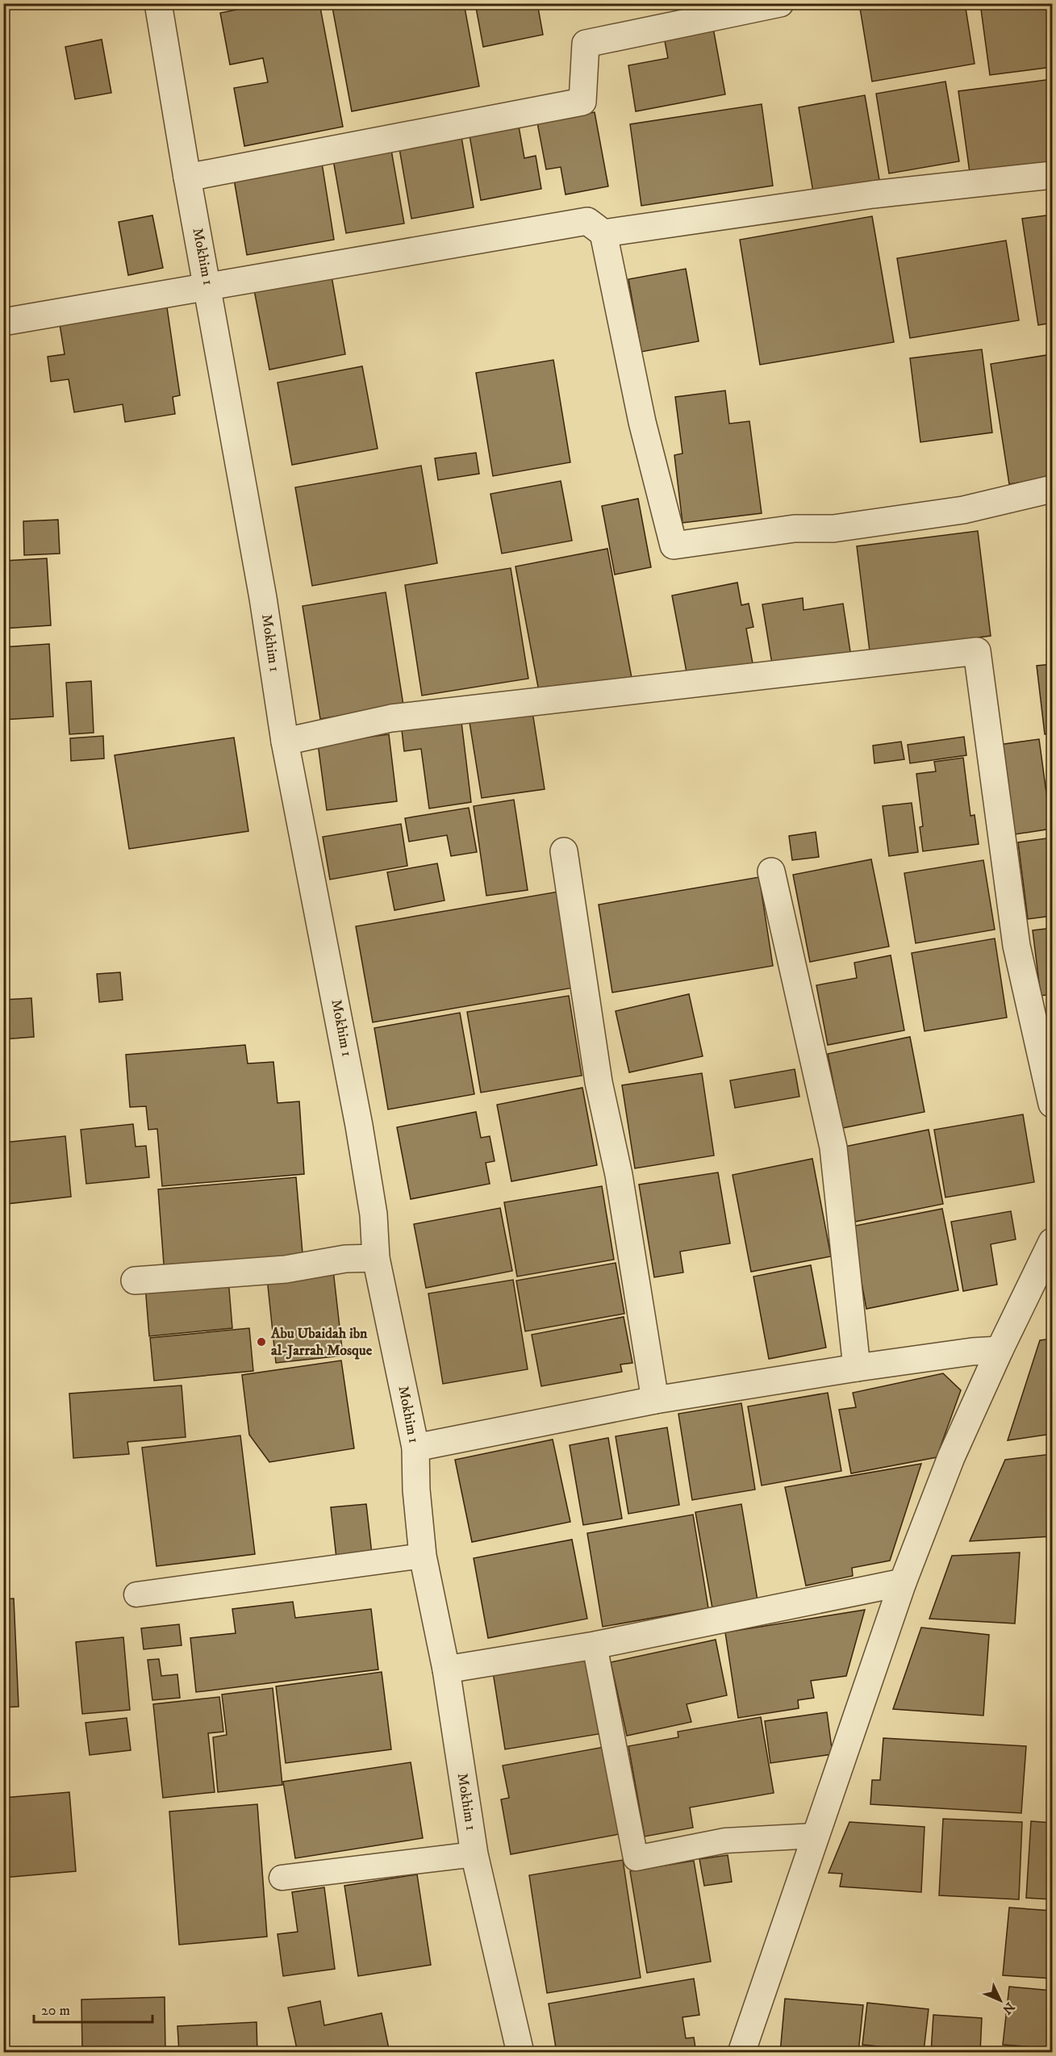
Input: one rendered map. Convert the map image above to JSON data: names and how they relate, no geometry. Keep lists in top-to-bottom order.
{
  "streets": {
    "street": ["Mokhim 1"]
  },
  "places": ["Abu Ubaidah ibn al-Jarrah Mosque"],
  "scale_bar": "20 m",
  "north": "bottom right"
}
